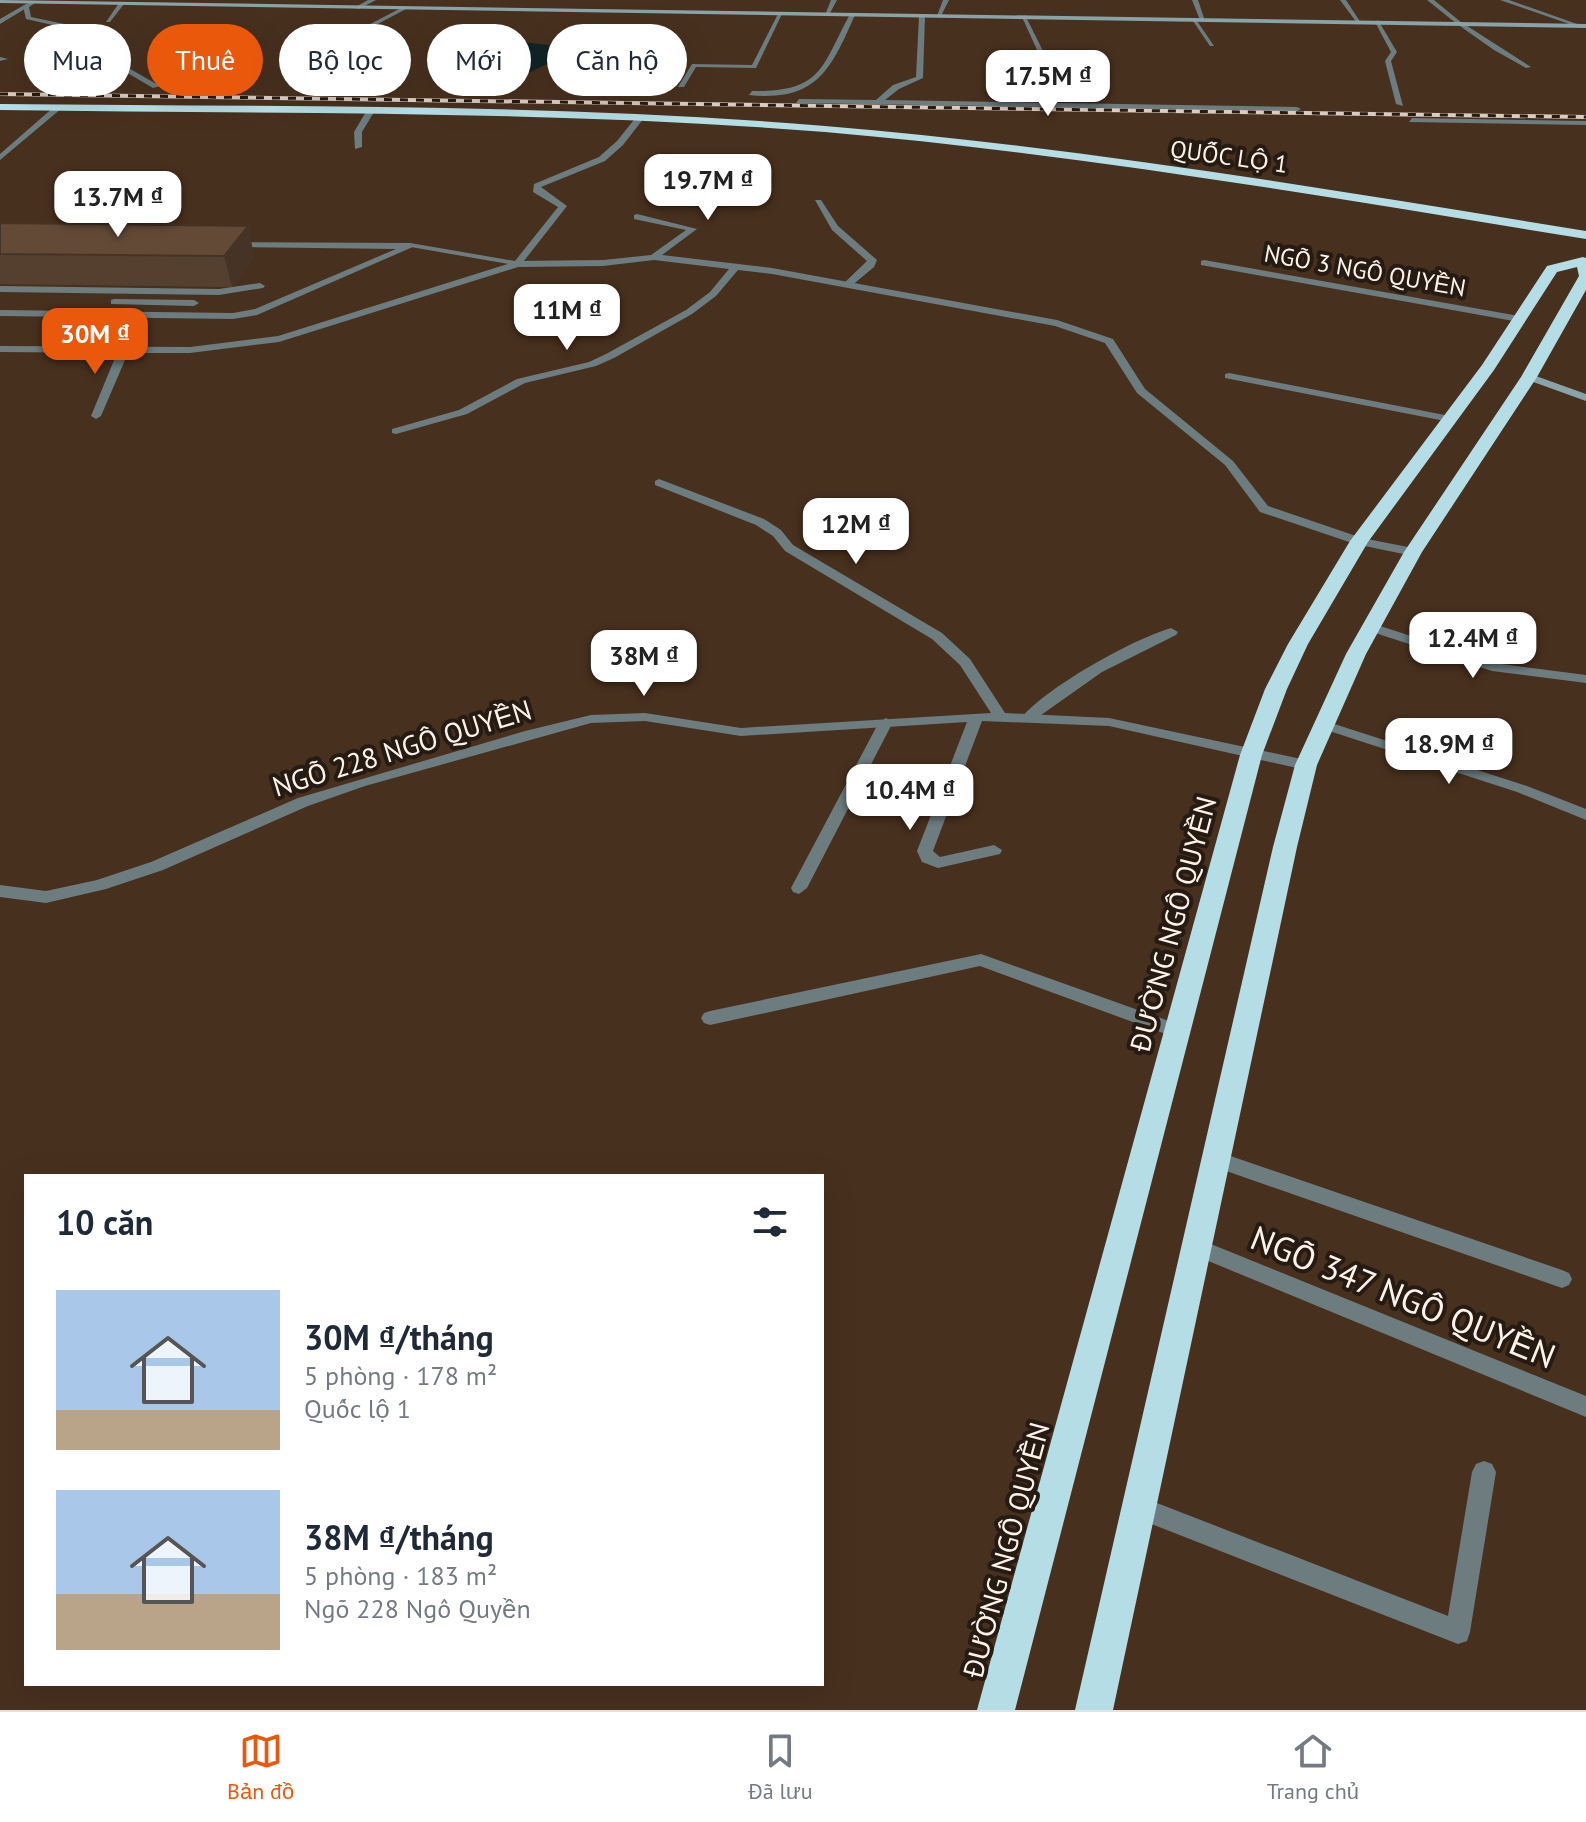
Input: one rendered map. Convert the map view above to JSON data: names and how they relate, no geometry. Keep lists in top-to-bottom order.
{
  "streets": {
    "highway": ["QUỐC LỘ 1", "ĐƯỜNG NGÔ QUYỀN"],
    "street": ["NGÕ 3 NGÔ QUYỀN", "NGÕ 228 NGÔ QUYỀN", "NGÕ 347 NGÔ QUYỀN"]
  },
  "crossings": [
    ["NGÕ 3 NGÔ QUYỀN", "ĐƯỜNG NGÔ QUYỀN"],
    ["NGÕ 228 NGÔ QUYỀN", "ĐƯỜNG NGÔ QUYỀN"],
    ["ĐƯỜNG NGÔ QUYỀN", "NGÕ 347 NGÔ QUYỀN"]
  ],
  "page": {
    "chip": [
      "Mua",
      "Thuê",
      "Bộ lọc",
      "Mới",
      "Căn hộ"
    ],
    "price": [
      "17.5M ₫",
      "19.7M ₫",
      "13.7M ₫",
      "11M ₫",
      "30M ₫",
      "12M ₫",
      "12.4M ₫",
      "38M ₫",
      "18.9M ₫",
      "10.4M ₫"
    ],
    "heading": "10 căn",
    "list": [
      {
        "name": "30M ₫/tháng",
        "note": "5 phòng · 178 m² · Quốc lộ 1"
      },
      {
        "name": "38M ₫/tháng",
        "note": "5 phòng · 183 m² · Ngõ 228 Ngô Quyền"
      }
    ],
    "tabs": ["Bản đồ", "Đã lưu", "Trang chủ"]
  }
}
